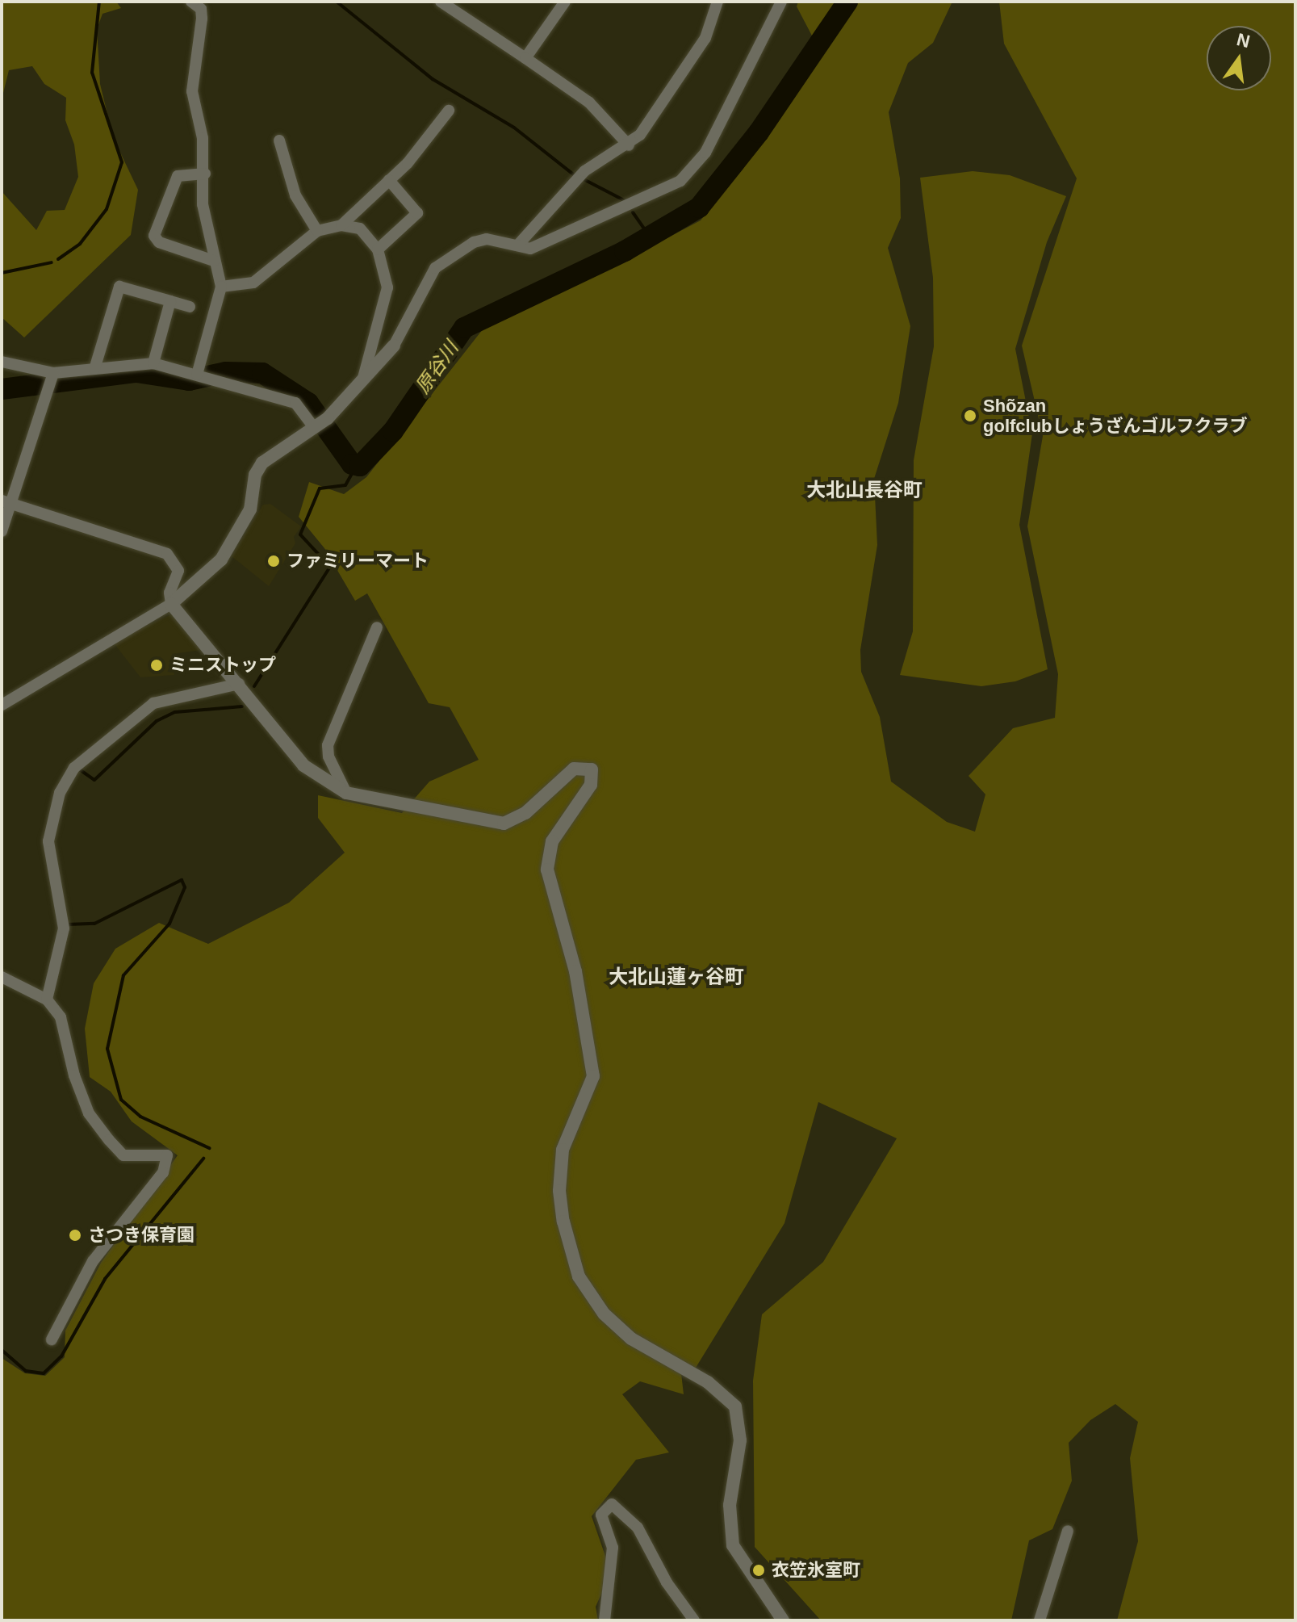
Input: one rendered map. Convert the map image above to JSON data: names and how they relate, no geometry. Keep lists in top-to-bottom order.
{
  "districts": ["大北山長谷町", "大北山蓮ヶ谷町"],
  "water": ["原谷川"],
  "places": [
    "Shõzan golfclubしょうざんゴルフクラブ",
    "ファミリーマート",
    "ミニストップ",
    "さつき保育園",
    "衣笠氷室町"
  ],
  "north": "top"
}
